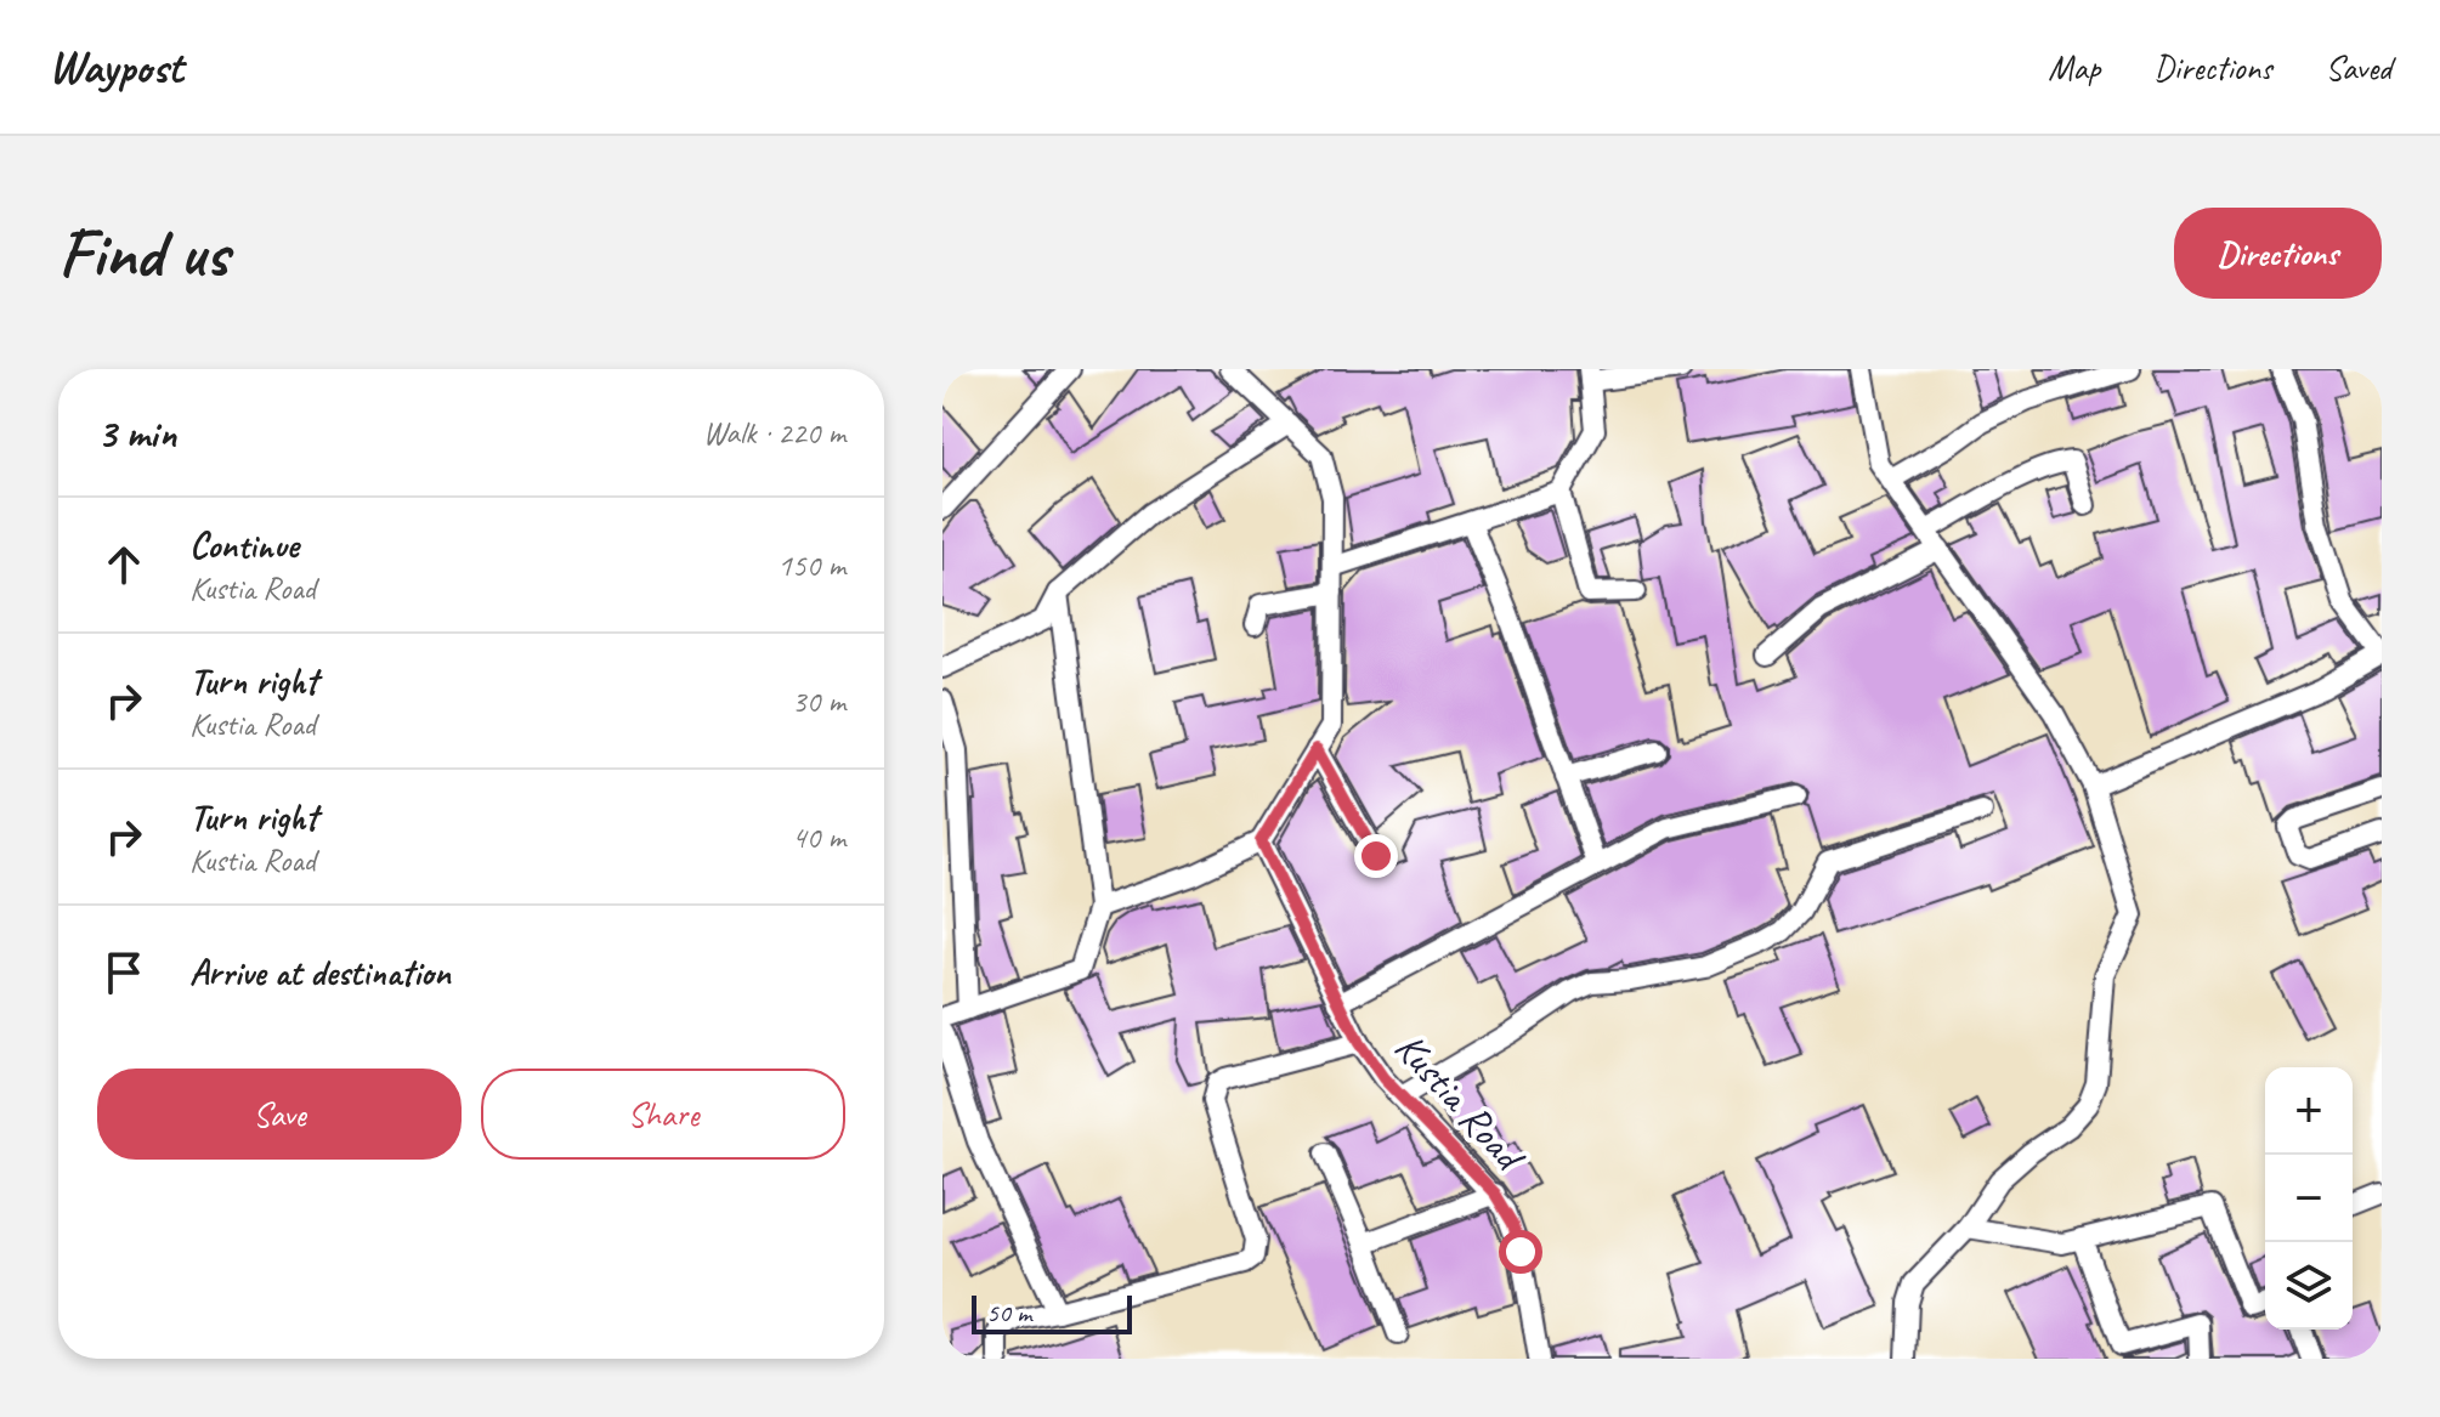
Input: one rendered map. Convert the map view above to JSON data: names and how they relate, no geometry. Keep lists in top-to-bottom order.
{
  "streets": {
    "street": ["Kustia Road"]
  },
  "scale_bar": "50 m",
  "page": {
    "header": "Waypost",
    "nav": ["Map", "Directions", "Saved"],
    "buttons": [
      "Directions",
      ["Save", "Share"]
    ],
    "title": "Find us",
    "heading": ["3 min", "Walk · 220 m"],
    "list": [
      ["Continue", "Kustia Road", "150 m"],
      ["Turn right", "Kustia Road", "30 m"],
      ["Turn right", "Kustia Road", "40 m"],
      "Arrive at destination"
    ],
    "map_buttons": ["+", "−"],
    "scale": "50 m"
  }
}
